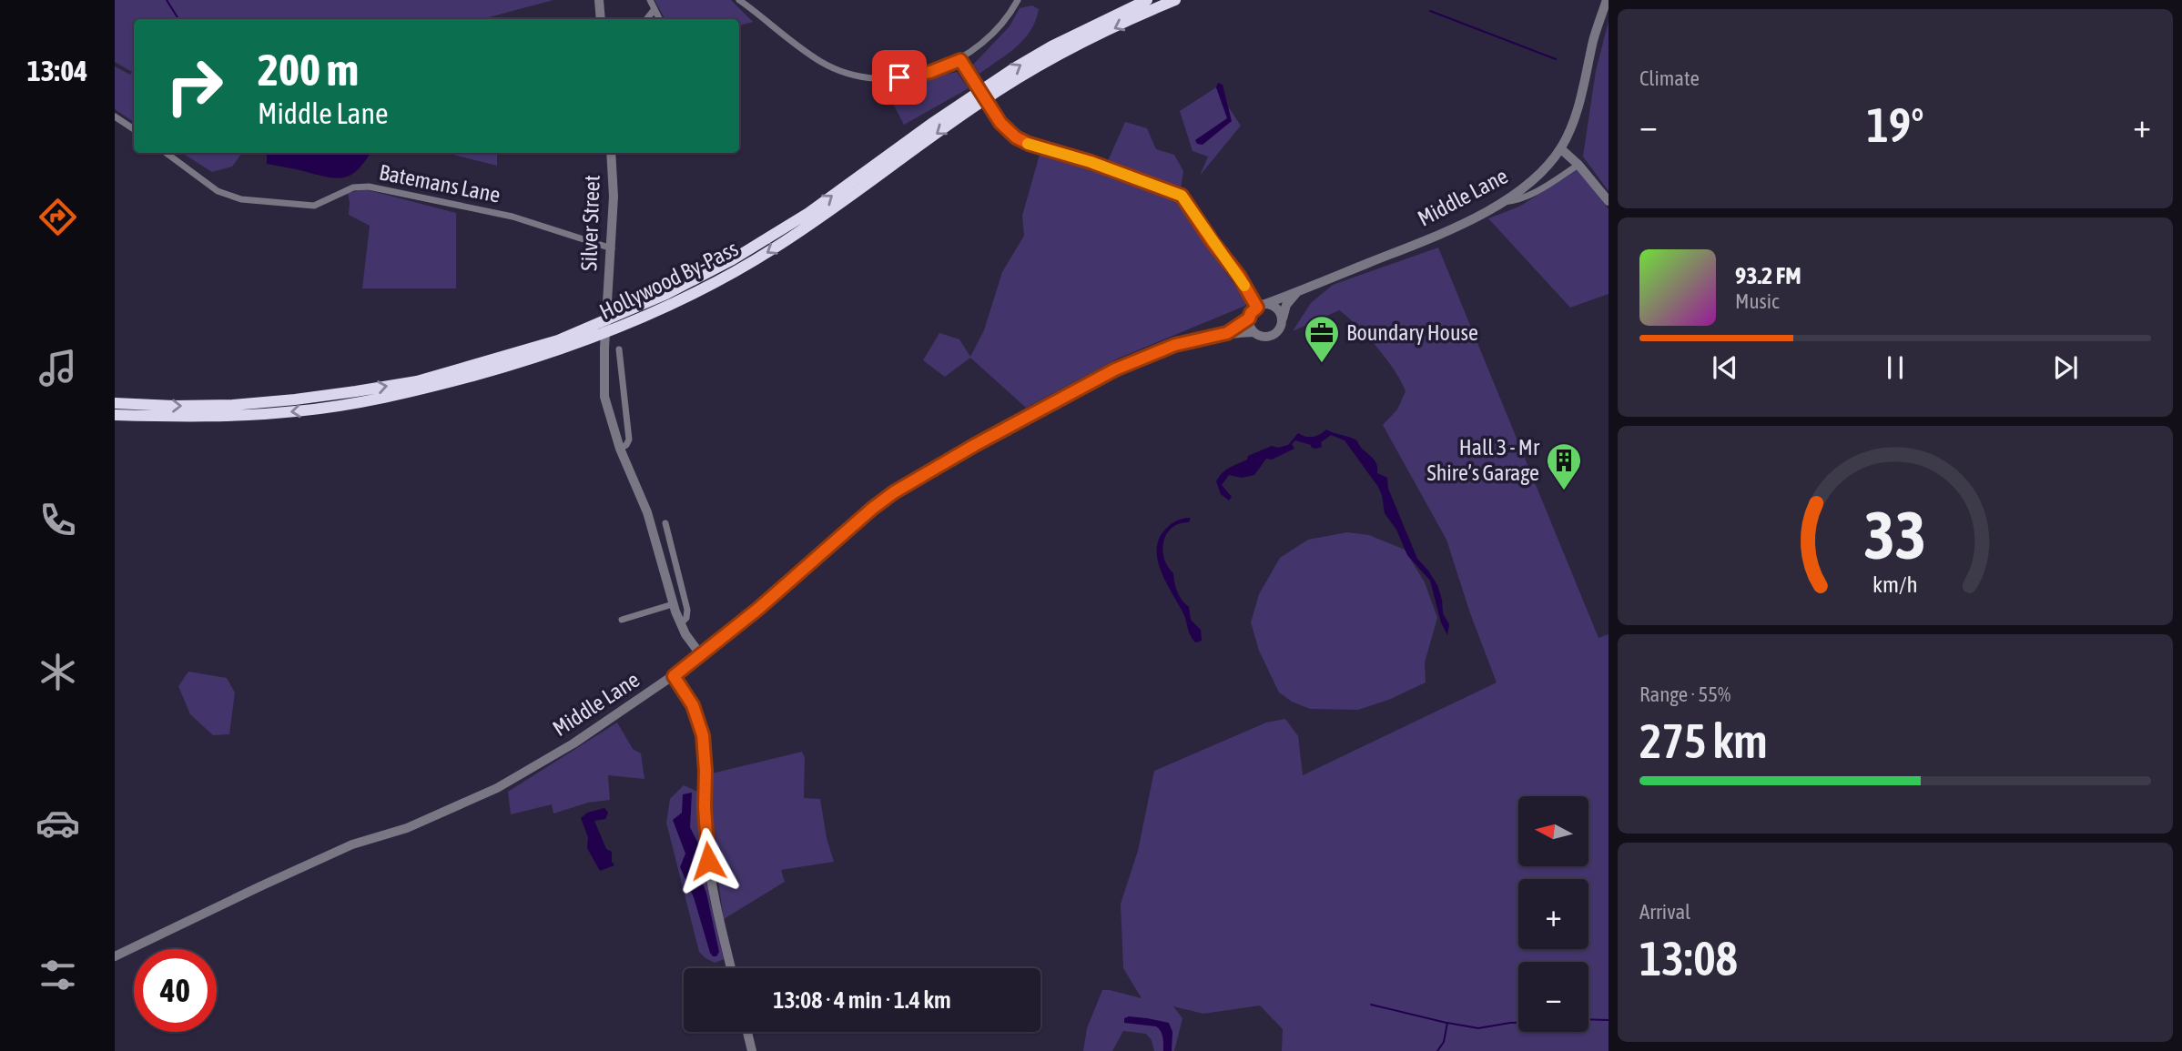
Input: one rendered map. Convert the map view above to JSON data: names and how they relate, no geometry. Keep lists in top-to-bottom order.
{
  "streets": {
    "highway": ["Hollywood By-Pass"],
    "street": ["Batemans Lane", "Middle Lane", "Silver Street"]
  },
  "crossings": [
    ["Batemans Lane", "Silver Street"],
    ["Middle Lane", "Silver Street"]
  ],
  "places": {
    "office": ["Boundary House"],
    "building": ["Hall 3 - Mr Shire’s Garage"]
  },
  "north": "left",
  "page": {
    "tabs": "13:04",
    "tile": [
      "Climate",
      ["Range · 55%", "275 km"],
      ["Arrival", "13:08"]
    ],
    "turn": ["200 m", "Middle Lane"],
    "heat": ["−", "19°", "+"],
    "song": ["93.2 FM", "Music"],
    "map_buttons": ["+", "−"],
    "limit": "40",
    "trip": "13:08 · 4 min · 1.4 km",
    "gauge": ["33", "km/h"]
  }
}
